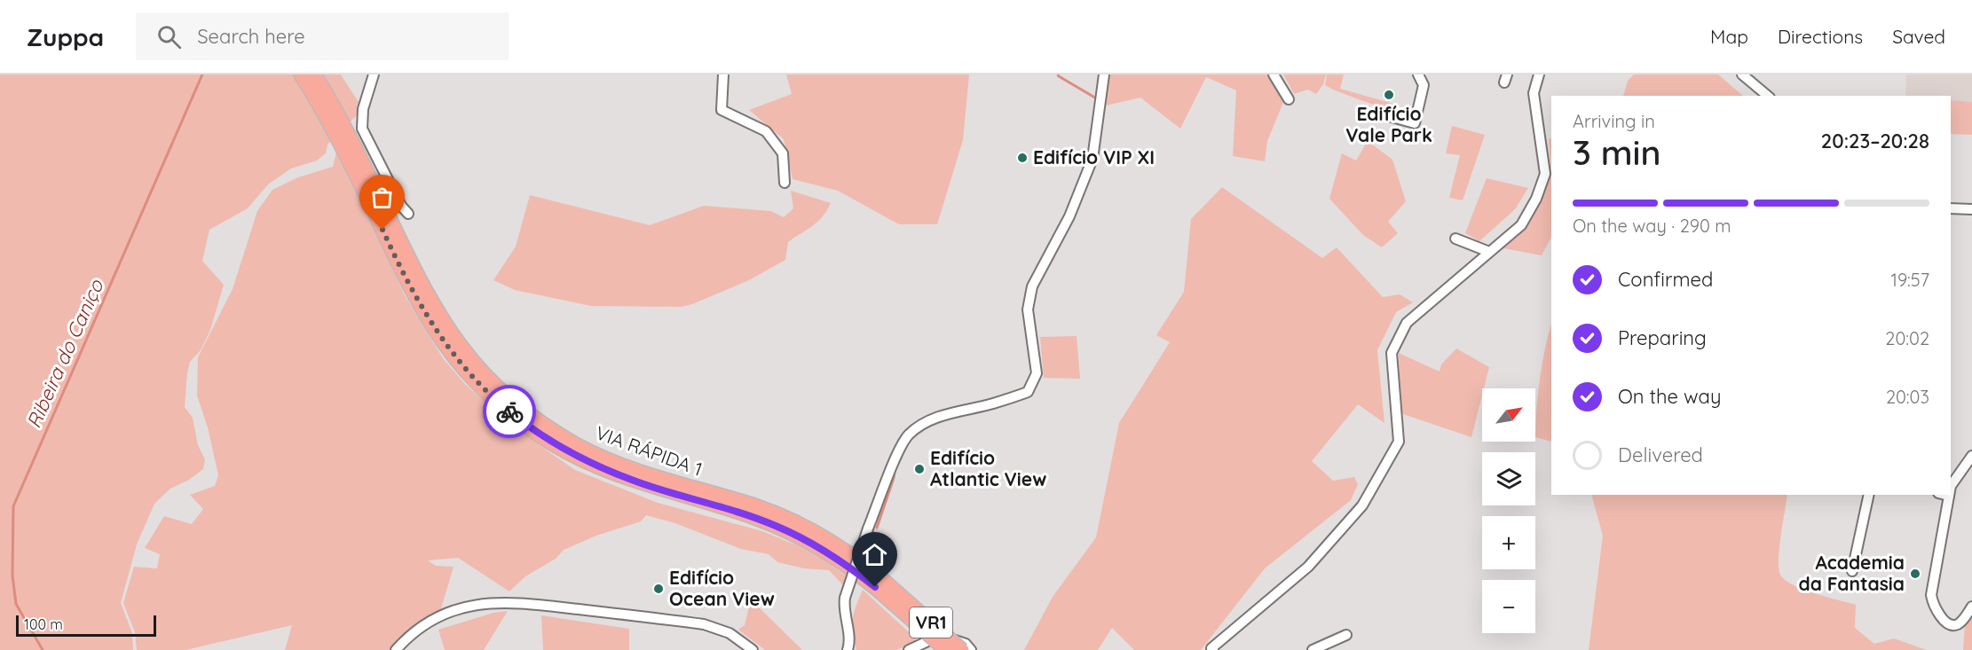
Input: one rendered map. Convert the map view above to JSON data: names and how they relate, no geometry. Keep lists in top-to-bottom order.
{
  "streets": {
    "highway": ["VIA RÁPIDA 1", "VR1"]
  },
  "water": ["Ribeira do Caniço"],
  "places": [
    "Edifício Vale Park",
    "Edifício VIP XI",
    "Edifício Atlantic View",
    "Academia da Fantasia",
    "Edifício Ocean View"
  ],
  "scale_bar": "100 m",
  "north": "top right",
  "page": {
    "header": "Zuppa",
    "search": "Search here",
    "nav": ["Map", "Directions", "Saved"],
    "heading": ["3 min", "Arriving in", "20:23–20:28"],
    "bar": "On the way · 290 m",
    "list": [
      ["Confirmed", "19:57"],
      ["Preparing", "20:02"],
      ["On the way", "20:03"],
      "Delivered"
    ],
    "map_buttons": ["+", "−"],
    "scale": "100 m"
  }
}
